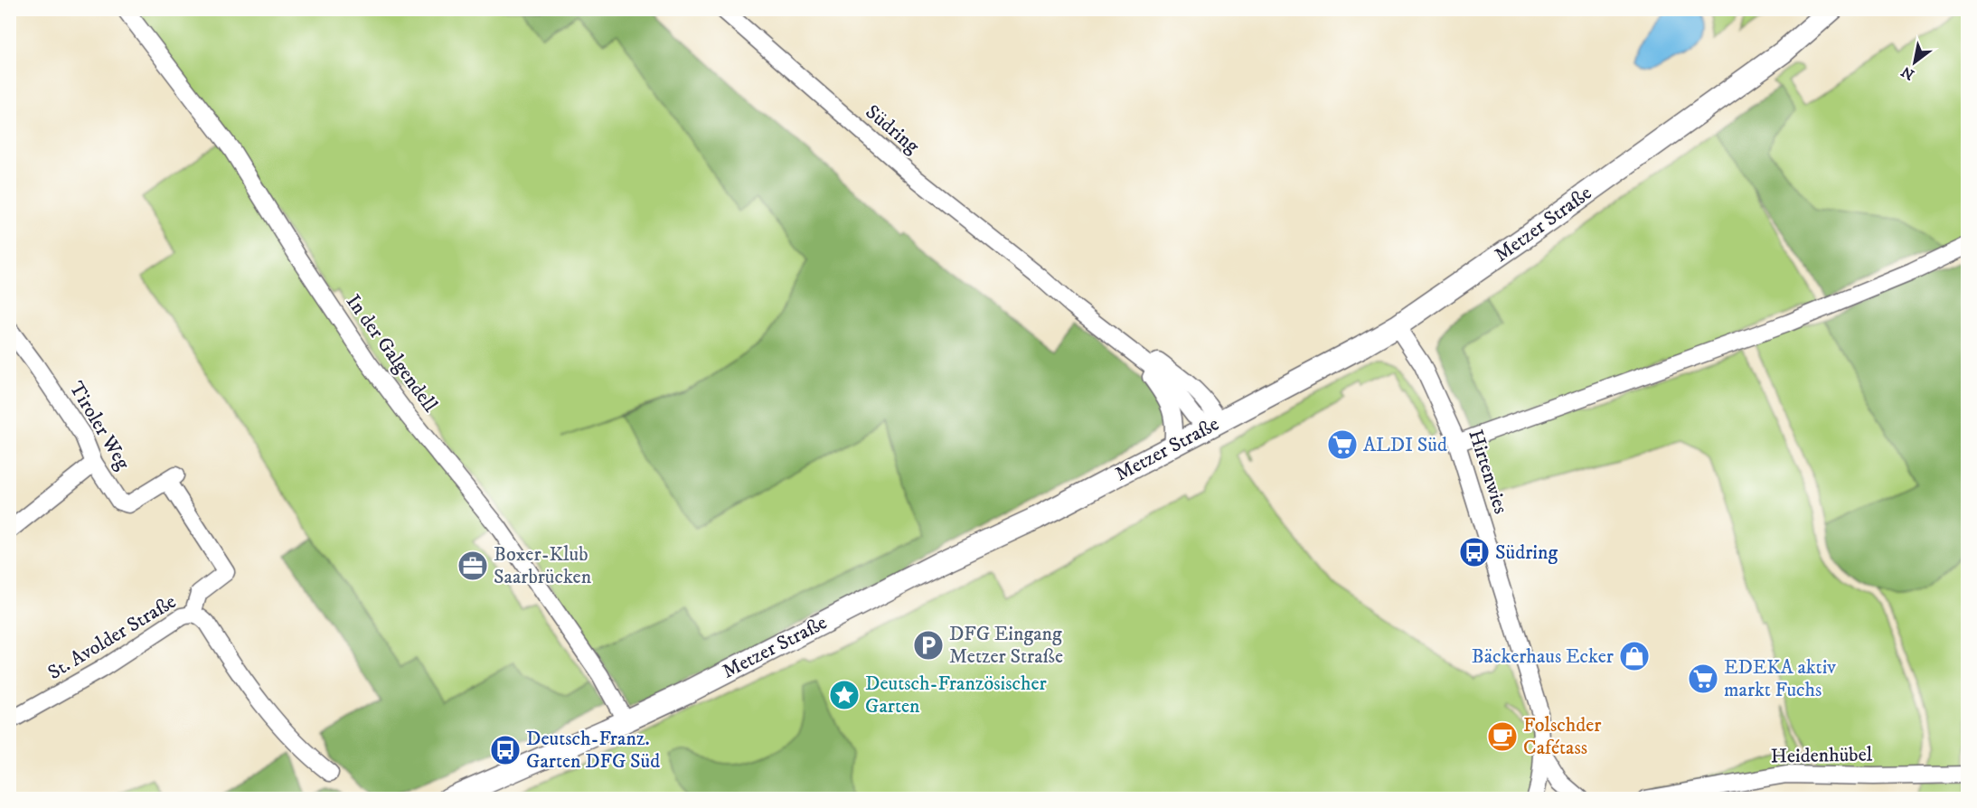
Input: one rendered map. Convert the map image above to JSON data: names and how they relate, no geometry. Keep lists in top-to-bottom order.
{
  "streets": {
    "main road": ["Metzer Straße"],
    "street": [
      "Südring",
      "In der Galgendell",
      "Tiroler Weg",
      "Hirtenwies",
      "St. Avolder Straße",
      "Heidenhübel"
    ]
  },
  "crossings": [
    ["Südring", "Metzer Straße"],
    ["Metzer Straße", "In der Galgendell"],
    ["Metzer Straße", "Hirtenwies"],
    ["Tiroler Weg", "St. Avolder Straße"]
  ],
  "places": {
    "supermarket": ["ALDI Süd", "EDEKA aktiv markt Fuchs"],
    "bus stop": ["Südring", "Deutsch-Franz. Garten DFG Süd"],
    "office": ["Boxer-Klub Saarbrücken"],
    "parking": ["DFG Eingang Metzer Straße"],
    "shop": ["Bäckerhaus Ecker"],
    "place": ["Deutsch-Französischer Garten"],
    "cafe": ["Folschder Cafétass"]
  },
  "north": "bottom left"
}
